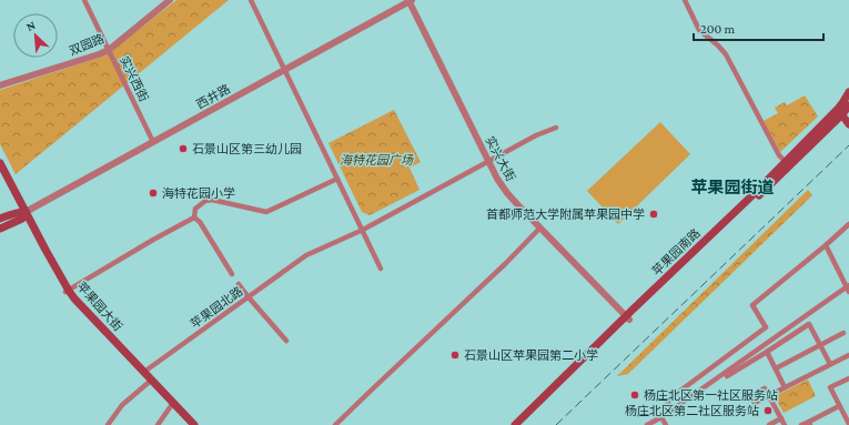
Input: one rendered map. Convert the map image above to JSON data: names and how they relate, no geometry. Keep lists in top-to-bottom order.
{
  "streets": {
    "main road": ["苹果园南路", "苹果园大街"],
    "street": [
      "双园路",
      "实兴西街",
      "西井路",
      "实兴大街",
      "苹果园北路"
    ]
  },
  "crossings": [
    ["双园路", "实兴西街"],
    ["实兴西街", "西井路"],
    ["西井路", "实兴大街"],
    ["西井路", "苹果园大街"],
    ["实兴大街", "苹果园南路"],
    ["实兴大街", "苹果园北路"],
    ["苹果园大街", "苹果园北路"]
  ],
  "districts": ["苹果园街道"],
  "parks": ["海特花园广场"],
  "places": [
    "石景山区第三幼儿园",
    "海特花园小学",
    "首都师范大学附属苹果园中学",
    "石景山区苹果园第二小学",
    "杨庄北区第一社区服务站",
    "杨庄北区第二社区服务站"
  ],
  "scale_bar": "200 m",
  "north": "top left"
}
